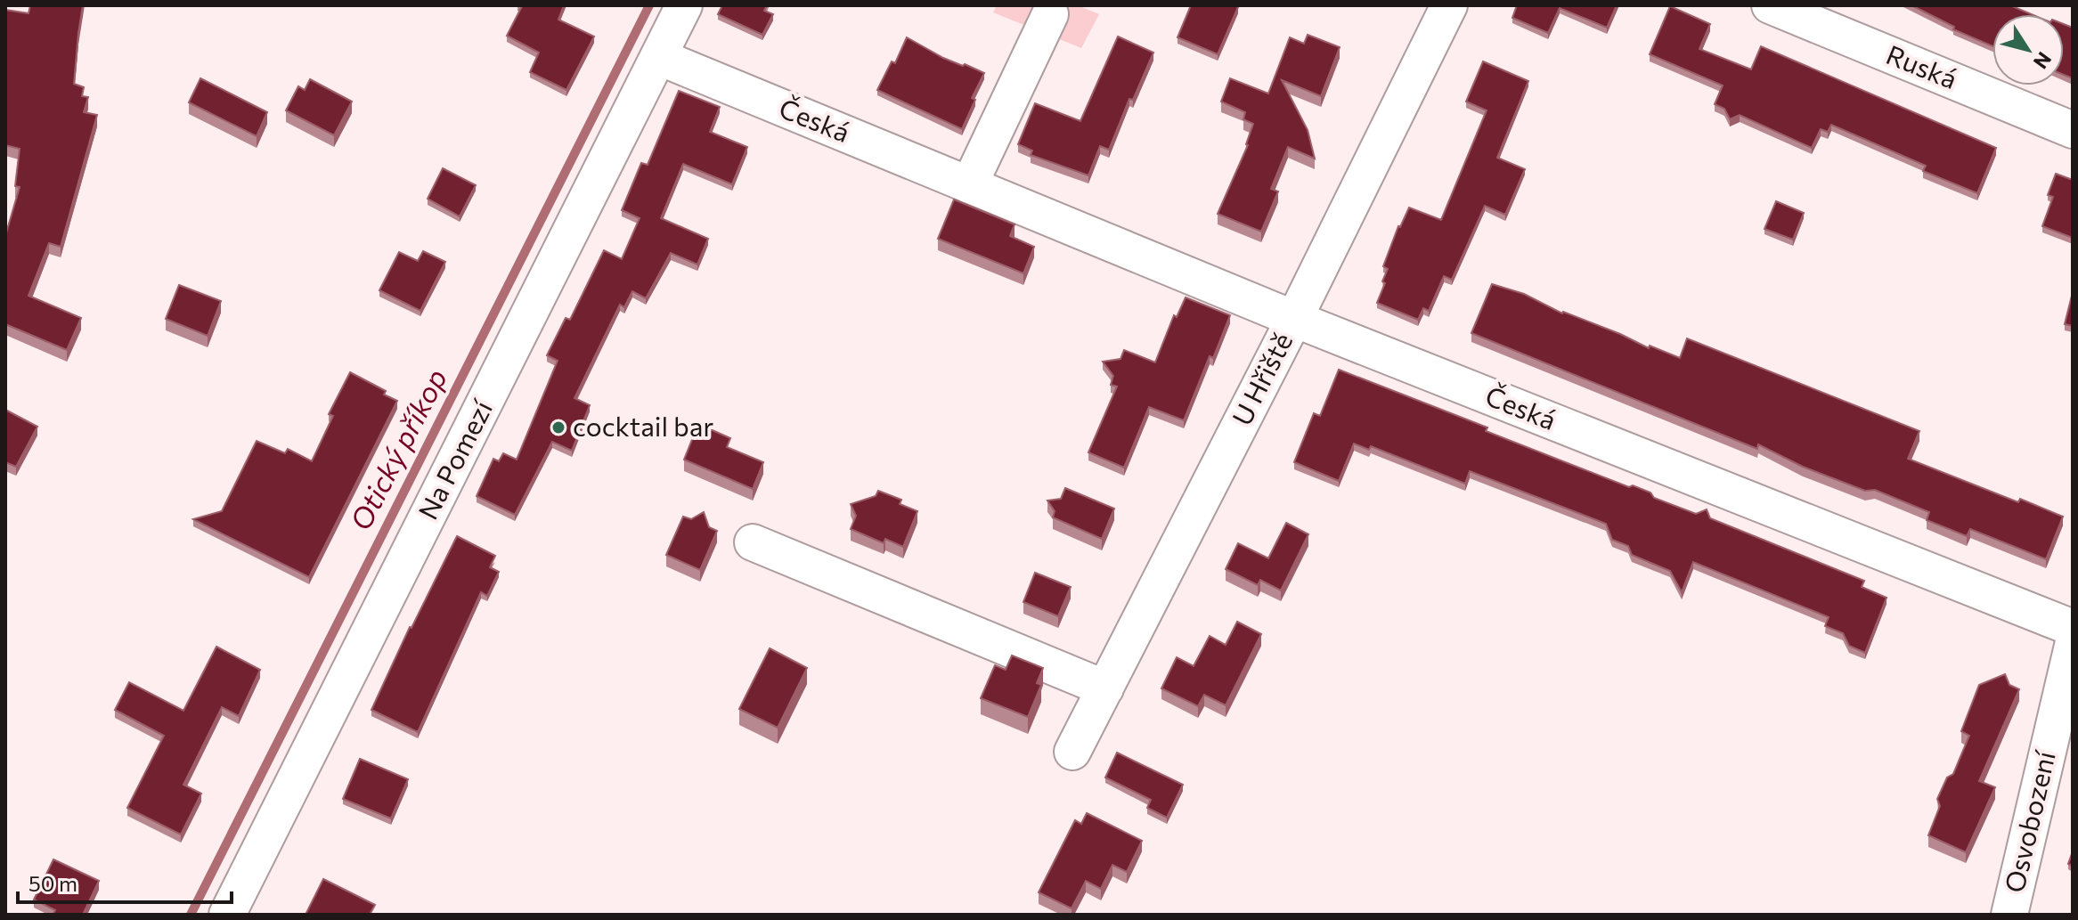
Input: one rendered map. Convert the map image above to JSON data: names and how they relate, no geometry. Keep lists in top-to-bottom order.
{
  "streets": {
    "street": [
      "Ruská",
      "Česká",
      "U Hřiště",
      "Na Pomezí",
      "Osvobození"
    ]
  },
  "crossings": [
    ["Česká", "U Hřiště"],
    ["Česká", "Na Pomezí"]
  ],
  "water": ["Otický příkop"],
  "places": ["cocktail bar"],
  "scale_bar": "50 m",
  "north": "bottom right"
}
